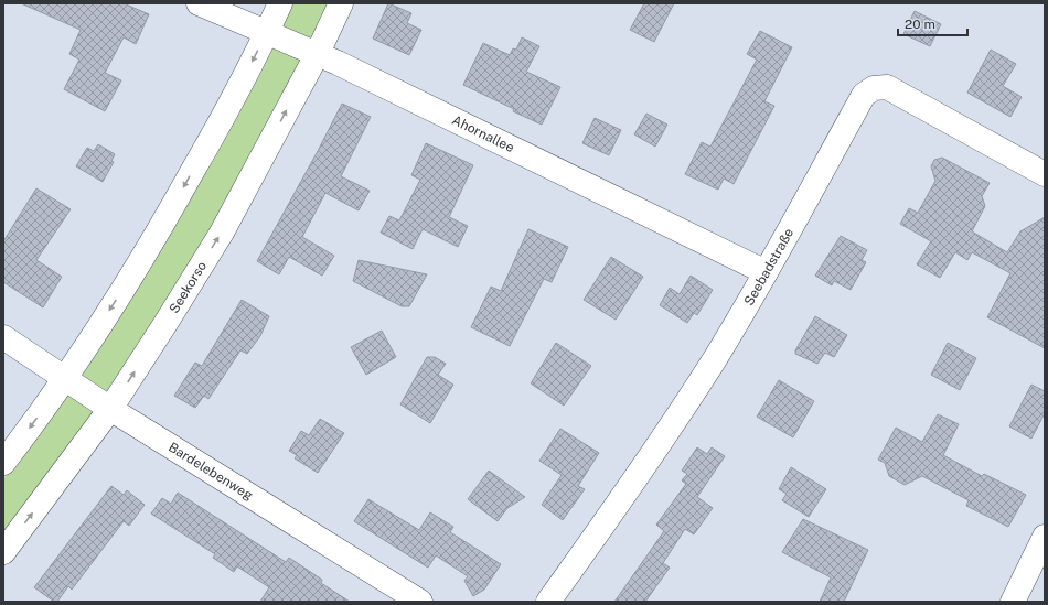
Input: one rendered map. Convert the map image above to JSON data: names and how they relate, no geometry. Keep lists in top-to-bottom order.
{
  "streets": {
    "street": [
      "Ahornallee",
      "Seebadstraße",
      "Seekorso",
      "Bardelebenweg"
    ]
  },
  "crossings": [
    ["Ahornallee", "Seebadstraße"],
    ["Ahornallee", "Seekorso"],
    ["Seekorso", "Bardelebenweg"]
  ],
  "scale_bar": "20 m"
}
